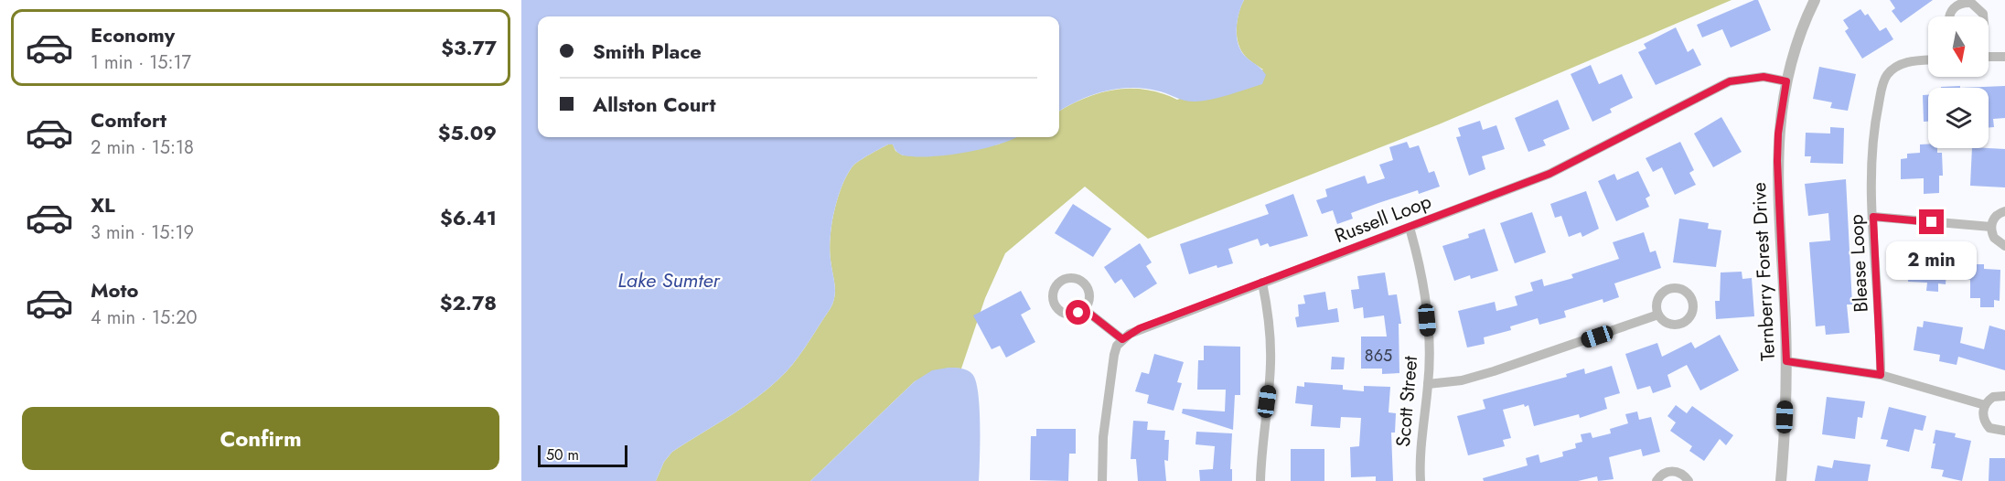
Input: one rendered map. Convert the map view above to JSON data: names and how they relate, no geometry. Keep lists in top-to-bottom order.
{
  "streets": {
    "street": [
      "Russell Loop",
      "Blease Loop",
      "Ternberry Forest Drive",
      "Scott Street"
    ]
  },
  "crossings": [
    ["Russell Loop", "Ternberry Forest Drive"],
    ["Russell Loop", "Scott Street"]
  ],
  "water": ["Lake Sumter"],
  "house_numbers": ["865"],
  "scale_bar": "50 m",
  "north": "bottom",
  "page": {
    "list": [
      {
        "name": "Economy",
        "note": "1 min · 15:17",
        "value": "$3.77"
      },
      {
        "name": "Comfort",
        "note": "2 min · 15:18",
        "value": "$5.09"
      },
      {
        "name": "XL",
        "note": "3 min · 15:19",
        "value": "$6.41"
      },
      {
        "name": "Moto",
        "note": "4 min · 15:20",
        "value": "$2.78"
      }
    ],
    "banner": ["Smith Place", "Allston Court"],
    "bubble": "2 min",
    "buttons": "Confirm",
    "scale": "50 m"
  }
}
